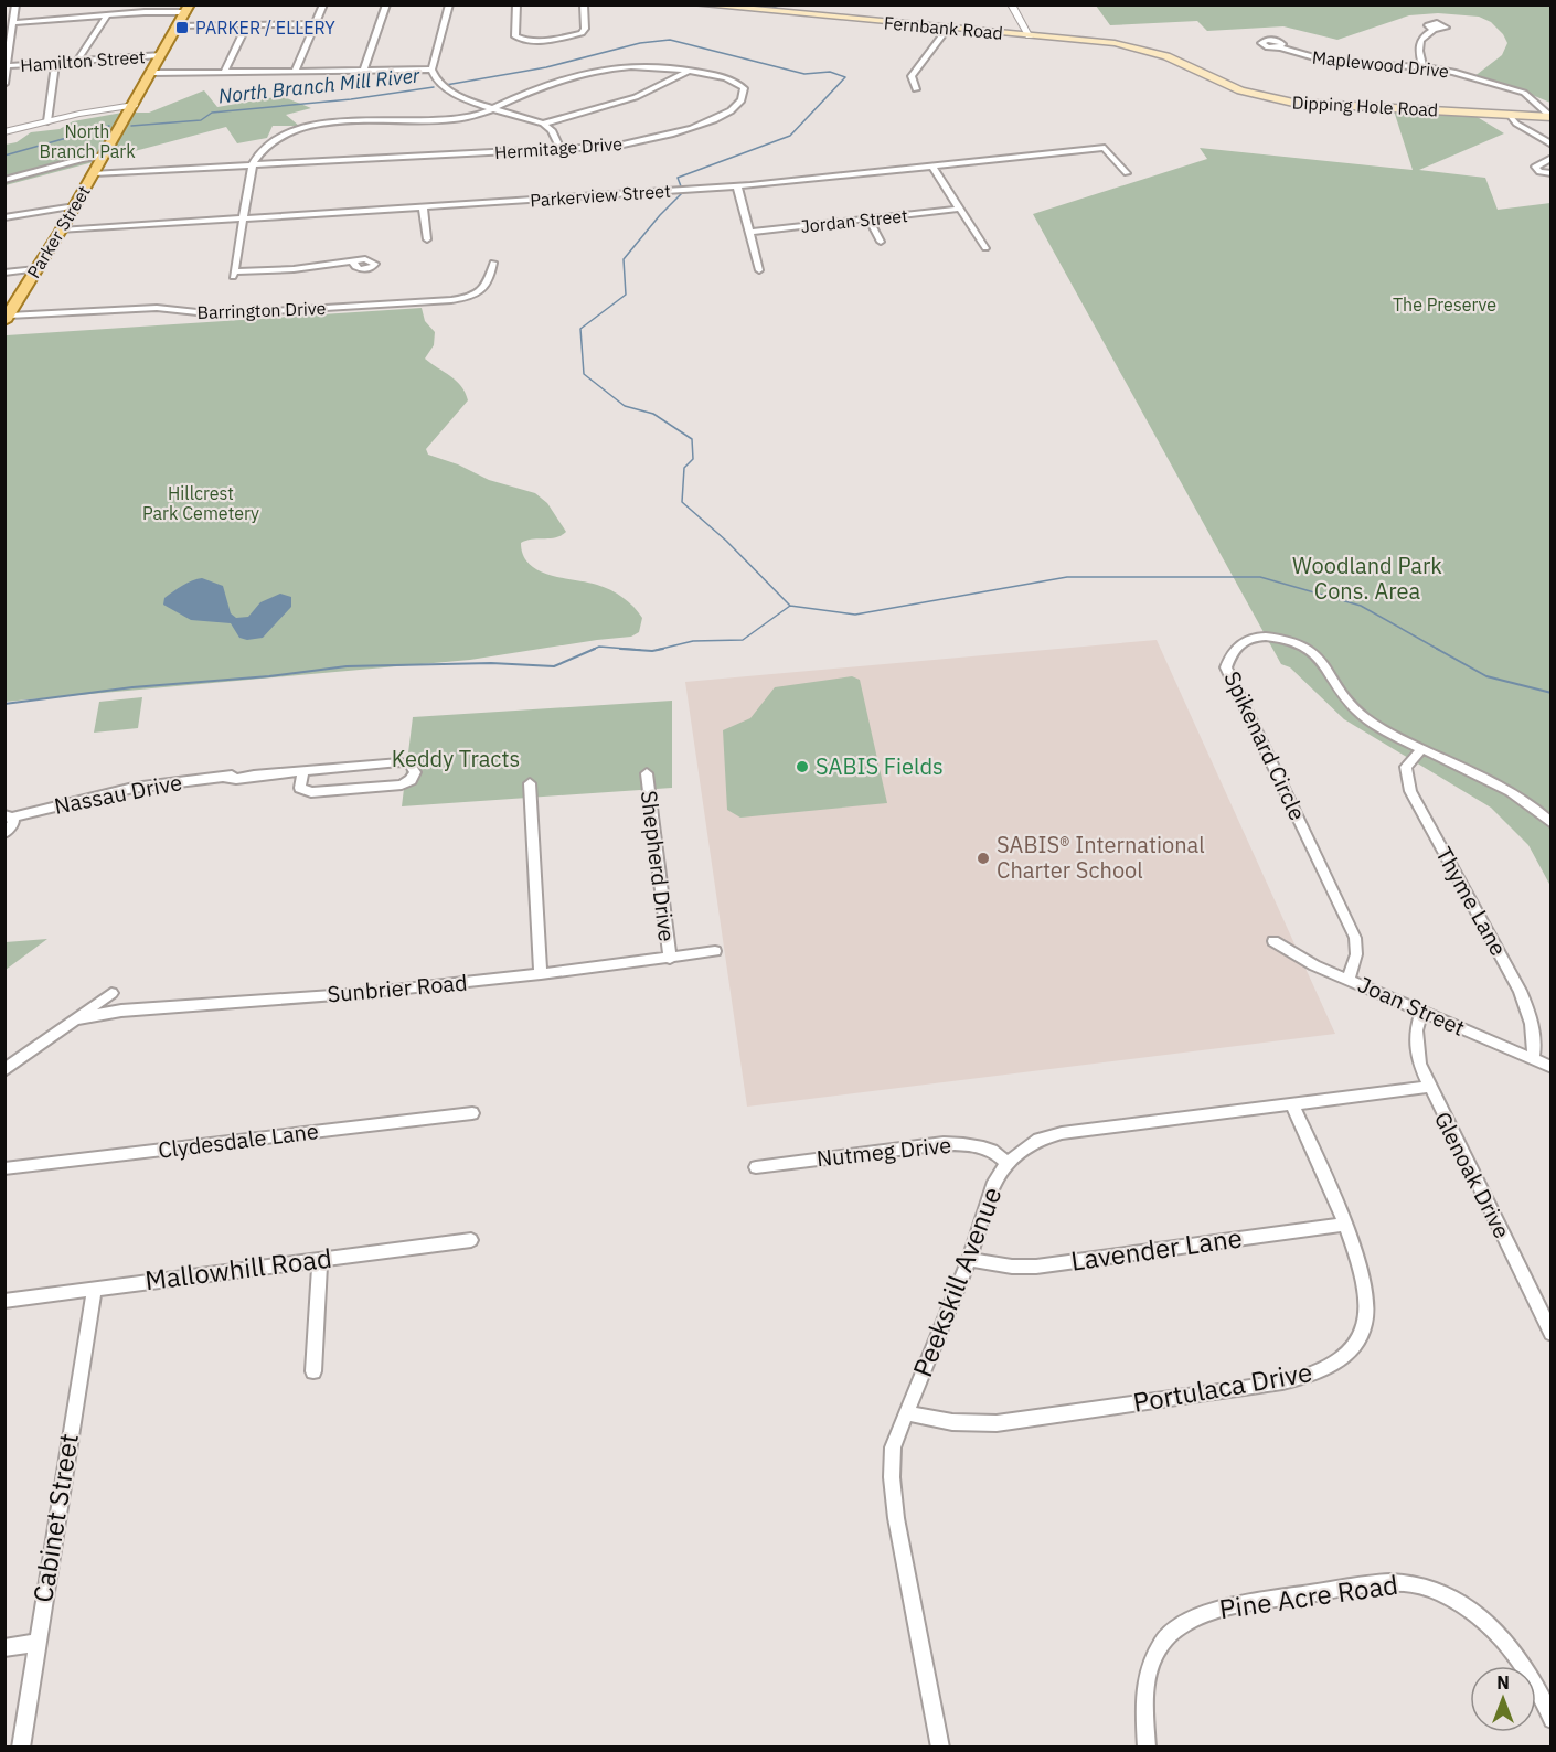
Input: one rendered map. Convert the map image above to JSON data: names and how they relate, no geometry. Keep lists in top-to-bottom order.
{
  "streets": {
    "main road": ["Fernbank Road", "Dipping Hole Road", "Parker Street"],
    "street": [
      "Hamilton Street",
      "Maplewood Drive",
      "Hermitage Drive",
      "Parkerview Street",
      "Jordan Street",
      "Barrington Drive",
      "Spikenard Circle",
      "Nassau Drive",
      "Shepherd Drive",
      "Thyme Lane",
      "Sunbrier Road",
      "Joan Street",
      "Clydesdale Lane",
      "Nutmeg Drive",
      "Glenoak Drive",
      "Lavender Lane",
      "Mallowhill Road",
      "Peekskill Avenue",
      "Portulaca Drive",
      "Cabinet Street",
      "Pine Acre Road"
    ]
  },
  "crossings": [
    ["Fernbank Road", "Dipping Hole Road"],
    ["Hamilton Street", "Parker Street"],
    ["Maplewood Drive", "Dipping Hole Road"],
    ["Hermitage Drive", "Parker Street"],
    ["Parkerview Street", "Parker Street"],
    ["Parker Street", "Barrington Drive"],
    ["Spikenard Circle", "Thyme Lane"],
    ["Spikenard Circle", "Joan Street"],
    ["Shepherd Drive", "Sunbrier Road"],
    ["Thyme Lane", "Joan Street"],
    ["Joan Street", "Glenoak Drive"],
    ["Nutmeg Drive", "Peekskill Avenue"],
    ["Glenoak Drive", "Peekskill Avenue"],
    ["Lavender Lane", "Peekskill Avenue"],
    ["Lavender Lane", "Portulaca Drive"],
    ["Mallowhill Road", "Cabinet Street"],
    ["Peekskill Avenue", "Portulaca Drive"]
  ],
  "water": ["North Branch Mill River"],
  "parks": [
    "North Branch Park",
    "The Preserve",
    "Hillcrest Park Cemetery",
    "Woodland Park Cons. Area",
    "Keddy Tracts"
  ],
  "places": {
    "transit": ["PARKER / ELLERY"],
    "other": ["SABIS Fields", "SABIS® International Charter School"]
  },
  "north": "top"
}
